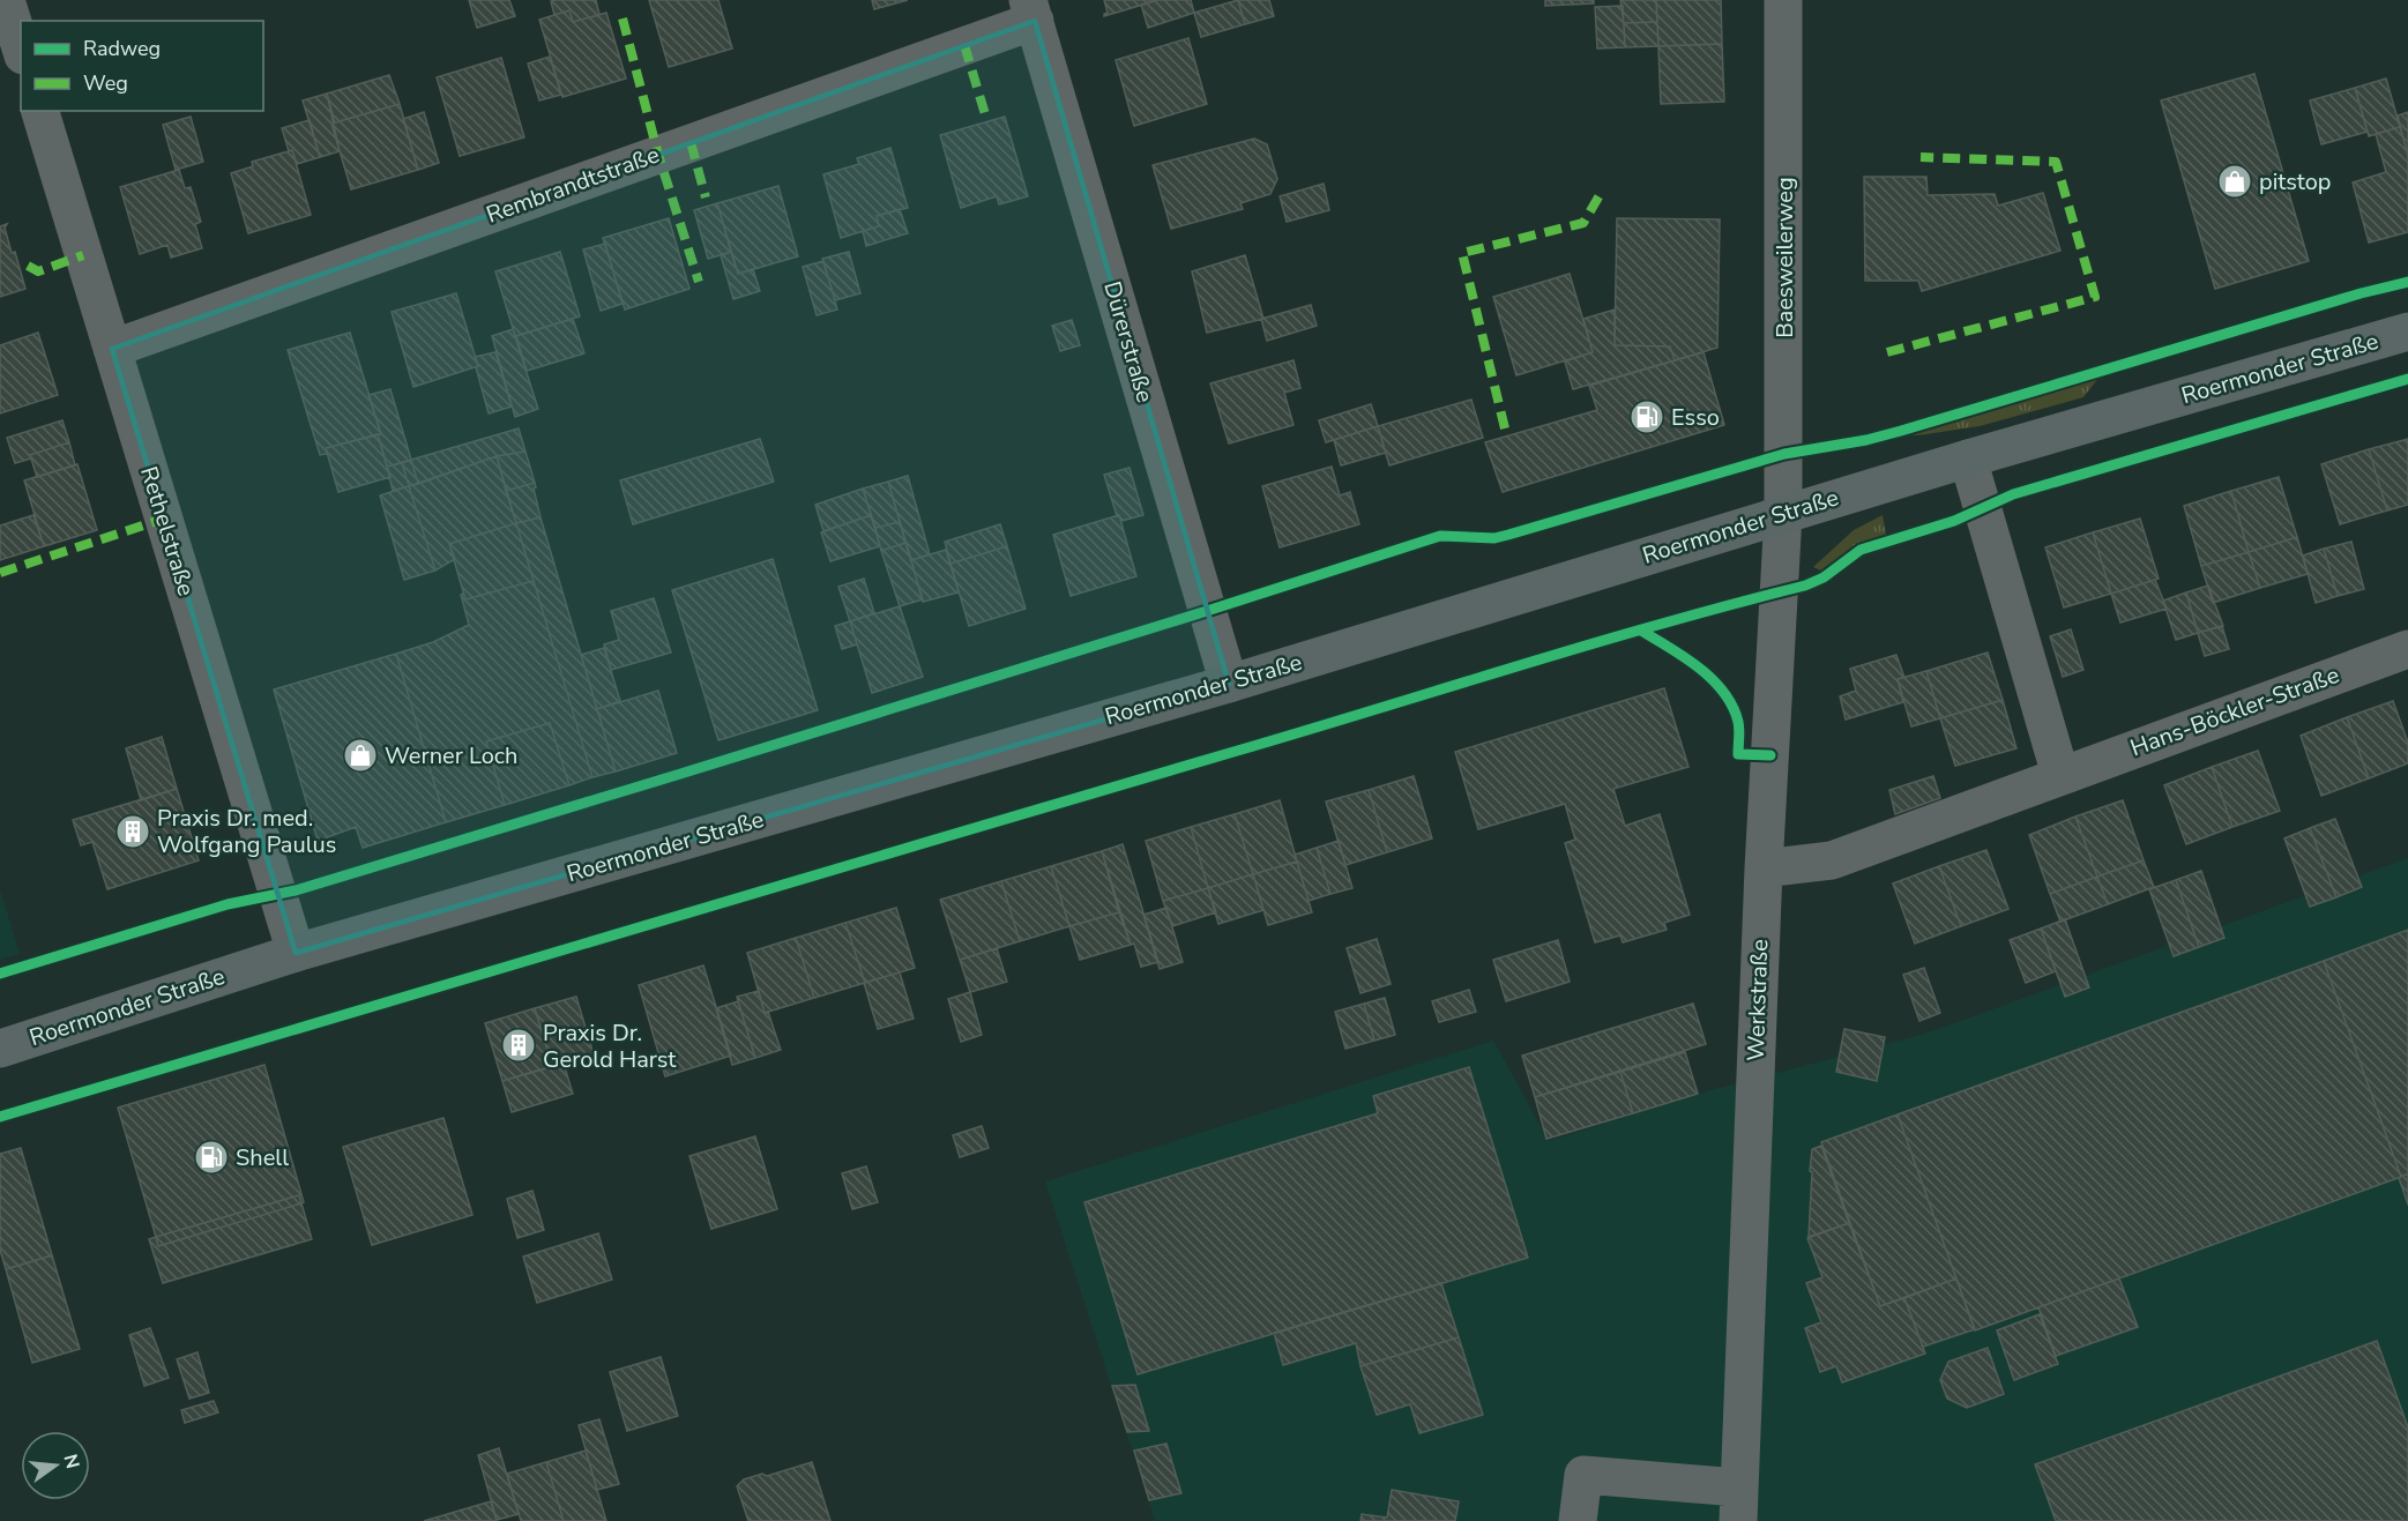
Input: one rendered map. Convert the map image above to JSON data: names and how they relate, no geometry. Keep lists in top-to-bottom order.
{
  "streets": {
    "main road": ["Roermonder Straße"],
    "street": [
      "Rembrandtstraße",
      "Baesweilerweg",
      "Dürerstraße",
      "Rethelstraße",
      "Hans-Böckler-Straße",
      "Werkstraße"
    ]
  },
  "crossings": [
    ["Rembrandtstraße", "Dürerstraße"],
    ["Rembrandtstraße", "Rethelstraße"],
    ["Baesweilerweg", "Roermonder Straße"],
    ["Baesweilerweg", "Werkstraße"],
    ["Dürerstraße", "Roermonder Straße"],
    ["Roermonder Straße", "Rethelstraße"],
    ["Roermonder Straße", "Werkstraße"],
    ["Hans-Böckler-Straße", "Werkstraße"]
  ],
  "places": {
    "shop": ["pitstop", "Werner Loch"],
    "fuel station": ["Esso", "Shell"],
    "building": ["Praxis Dr. med. Wolfgang Paulus", "Praxis Dr. Gerold Harst"]
  },
  "legend": ["Radweg", "Weg"],
  "north": "right"
}
